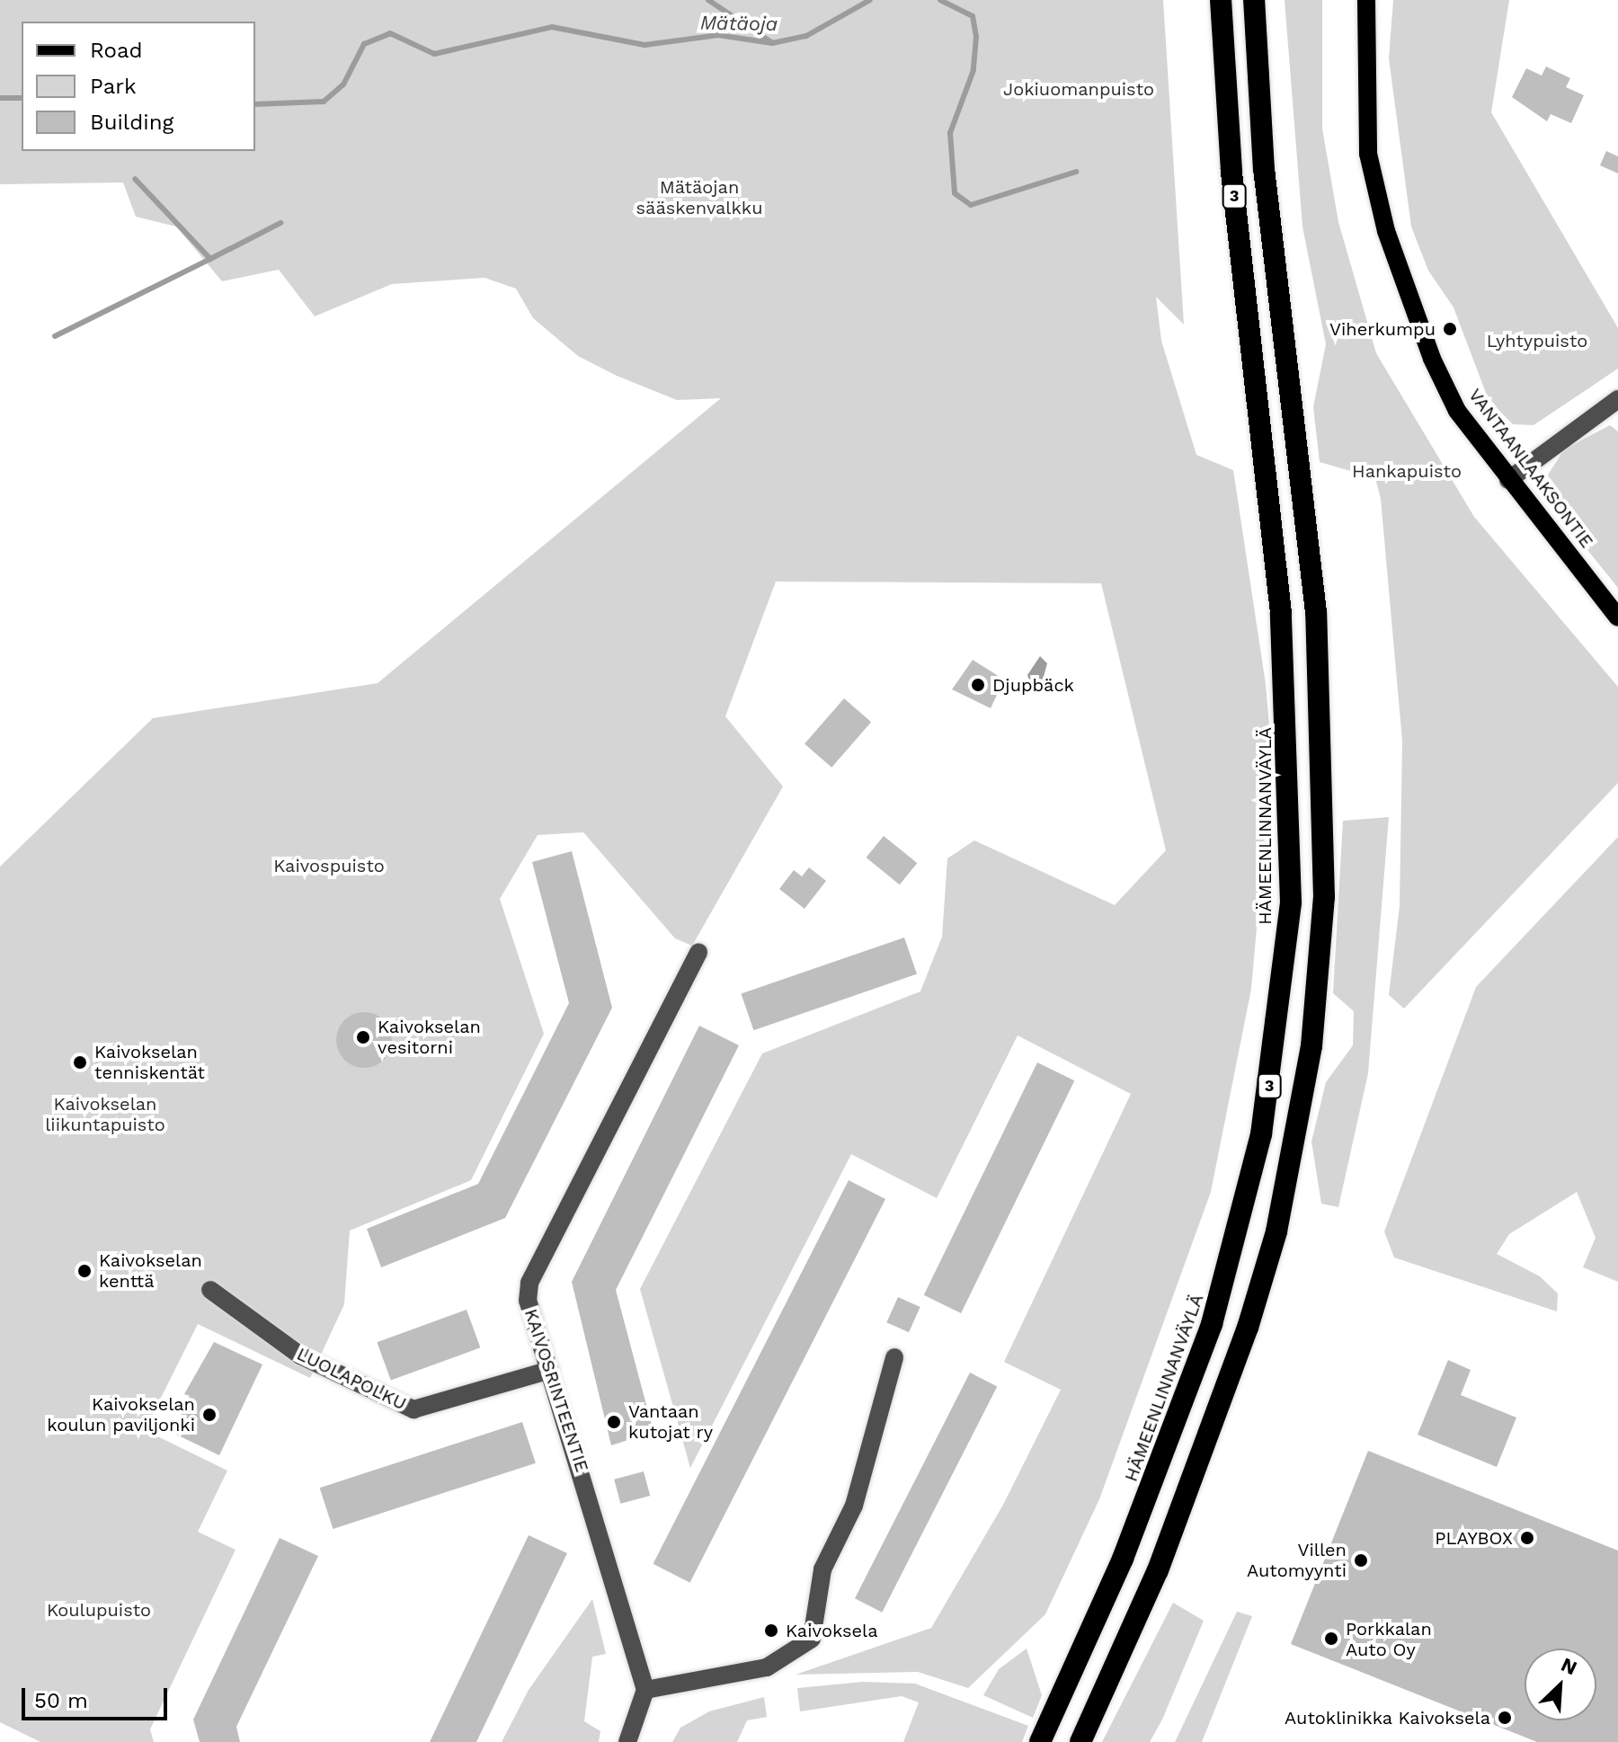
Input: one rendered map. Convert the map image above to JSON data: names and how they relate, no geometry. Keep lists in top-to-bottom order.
{
  "streets": {
    "highway": ["3", "HÄMEENLINNANVÄYLÄ"],
    "main road": ["VANTAANLAAKSONTIE"],
    "street": ["LUOLAPOLKU", "KAIVOSRINTEENTIE"]
  },
  "crossings": [
    ["LUOLAPOLKU", "KAIVOSRINTEENTIE"]
  ],
  "water": ["Mätäoja"],
  "parks": [
    "Jokiuomanpuisto",
    "Mätäojan sääskenvalkku",
    "Lyhtypuisto",
    "Hankapuisto",
    "Kaivospuisto",
    "Kaivokselan liikuntapuisto",
    "Koulupuisto"
  ],
  "places": [
    "Viherkumpu",
    "Djupbäck",
    "Kaivokselan vesitorni",
    "Kaivokselan tenniskentät",
    "Kaivokselan kenttä",
    "Kaivokselan koulun paviljonki",
    "Vantaan kutojat ry",
    "PLAYBOX",
    "Villen Automyynti",
    "Kaivoksela",
    "Porkkalan Auto Oy",
    "Autoklinikka Kaivoksela"
  ],
  "legend": ["Road", "Park", "Building"],
  "scale_bar": "50 m",
  "north": "top right"
}
